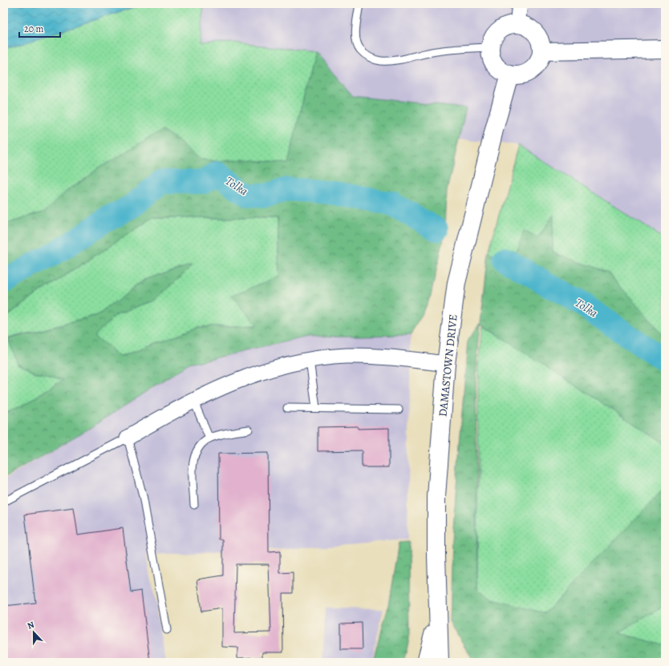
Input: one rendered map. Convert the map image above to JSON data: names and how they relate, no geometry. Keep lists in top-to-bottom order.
{
  "streets": {
    "street": ["DAMASTOWN DRIVE"]
  },
  "water": ["Tolka"],
  "scale_bar": "20 m",
  "north": "top"
}
